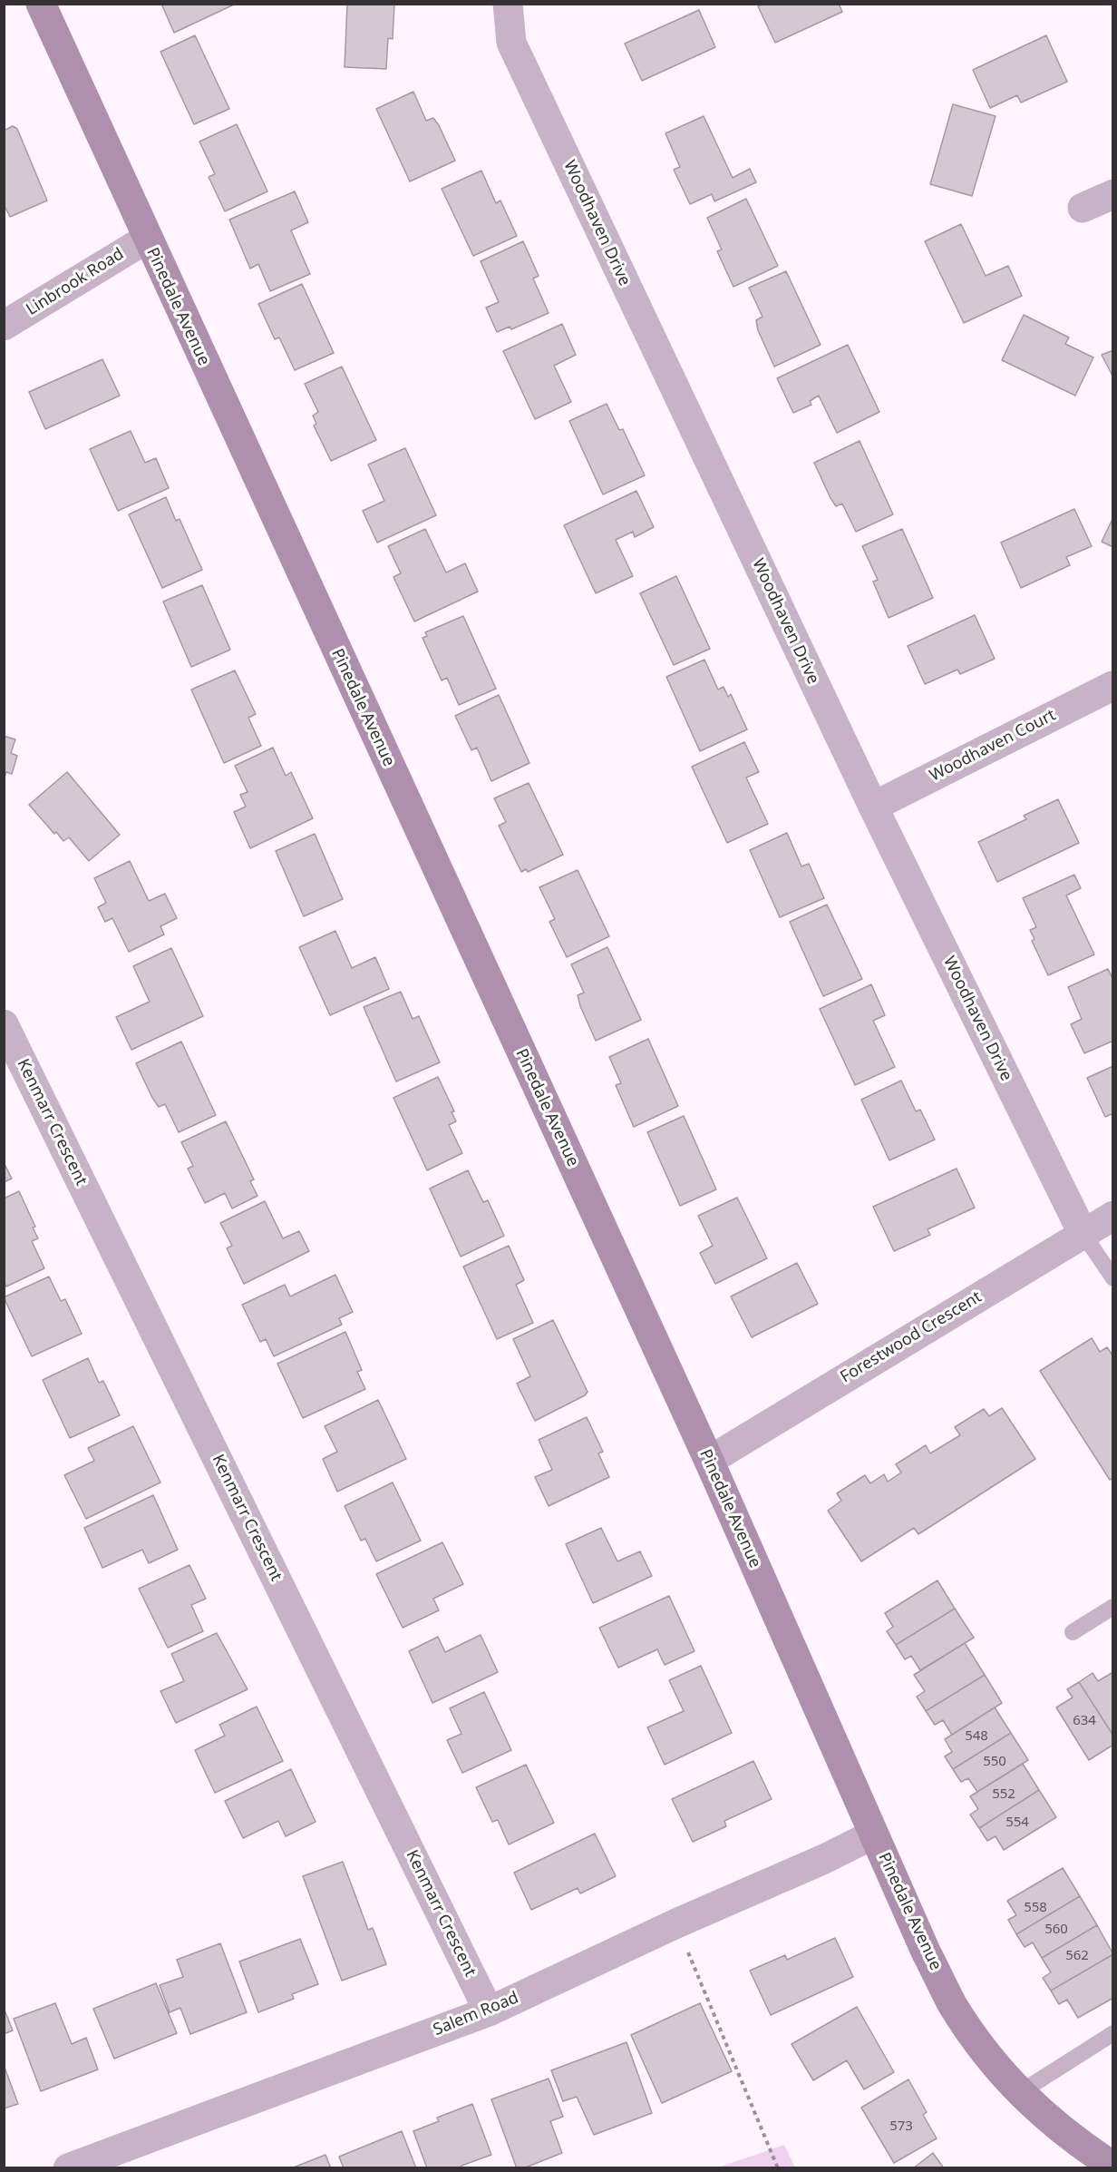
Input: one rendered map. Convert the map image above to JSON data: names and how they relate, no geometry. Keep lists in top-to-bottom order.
{
  "streets": {
    "street": [
      "Woodhaven Drive",
      "Linbrook Road",
      "Pinedale Avenue",
      "Woodhaven Court",
      "Kenmarr Crescent",
      "Forestwood Crescent",
      "Salem Road"
    ]
  },
  "crossings": [
    ["Woodhaven Drive", "Woodhaven Court"],
    ["Woodhaven Drive", "Forestwood Crescent"],
    ["Linbrook Road", "Pinedale Avenue"],
    ["Pinedale Avenue", "Forestwood Crescent"],
    ["Pinedale Avenue", "Salem Road"],
    ["Kenmarr Crescent", "Salem Road"]
  ],
  "house_numbers": [
    "634",
    "548",
    "550",
    "552",
    "554",
    "558",
    "560",
    "562",
    "573"
  ]
}
